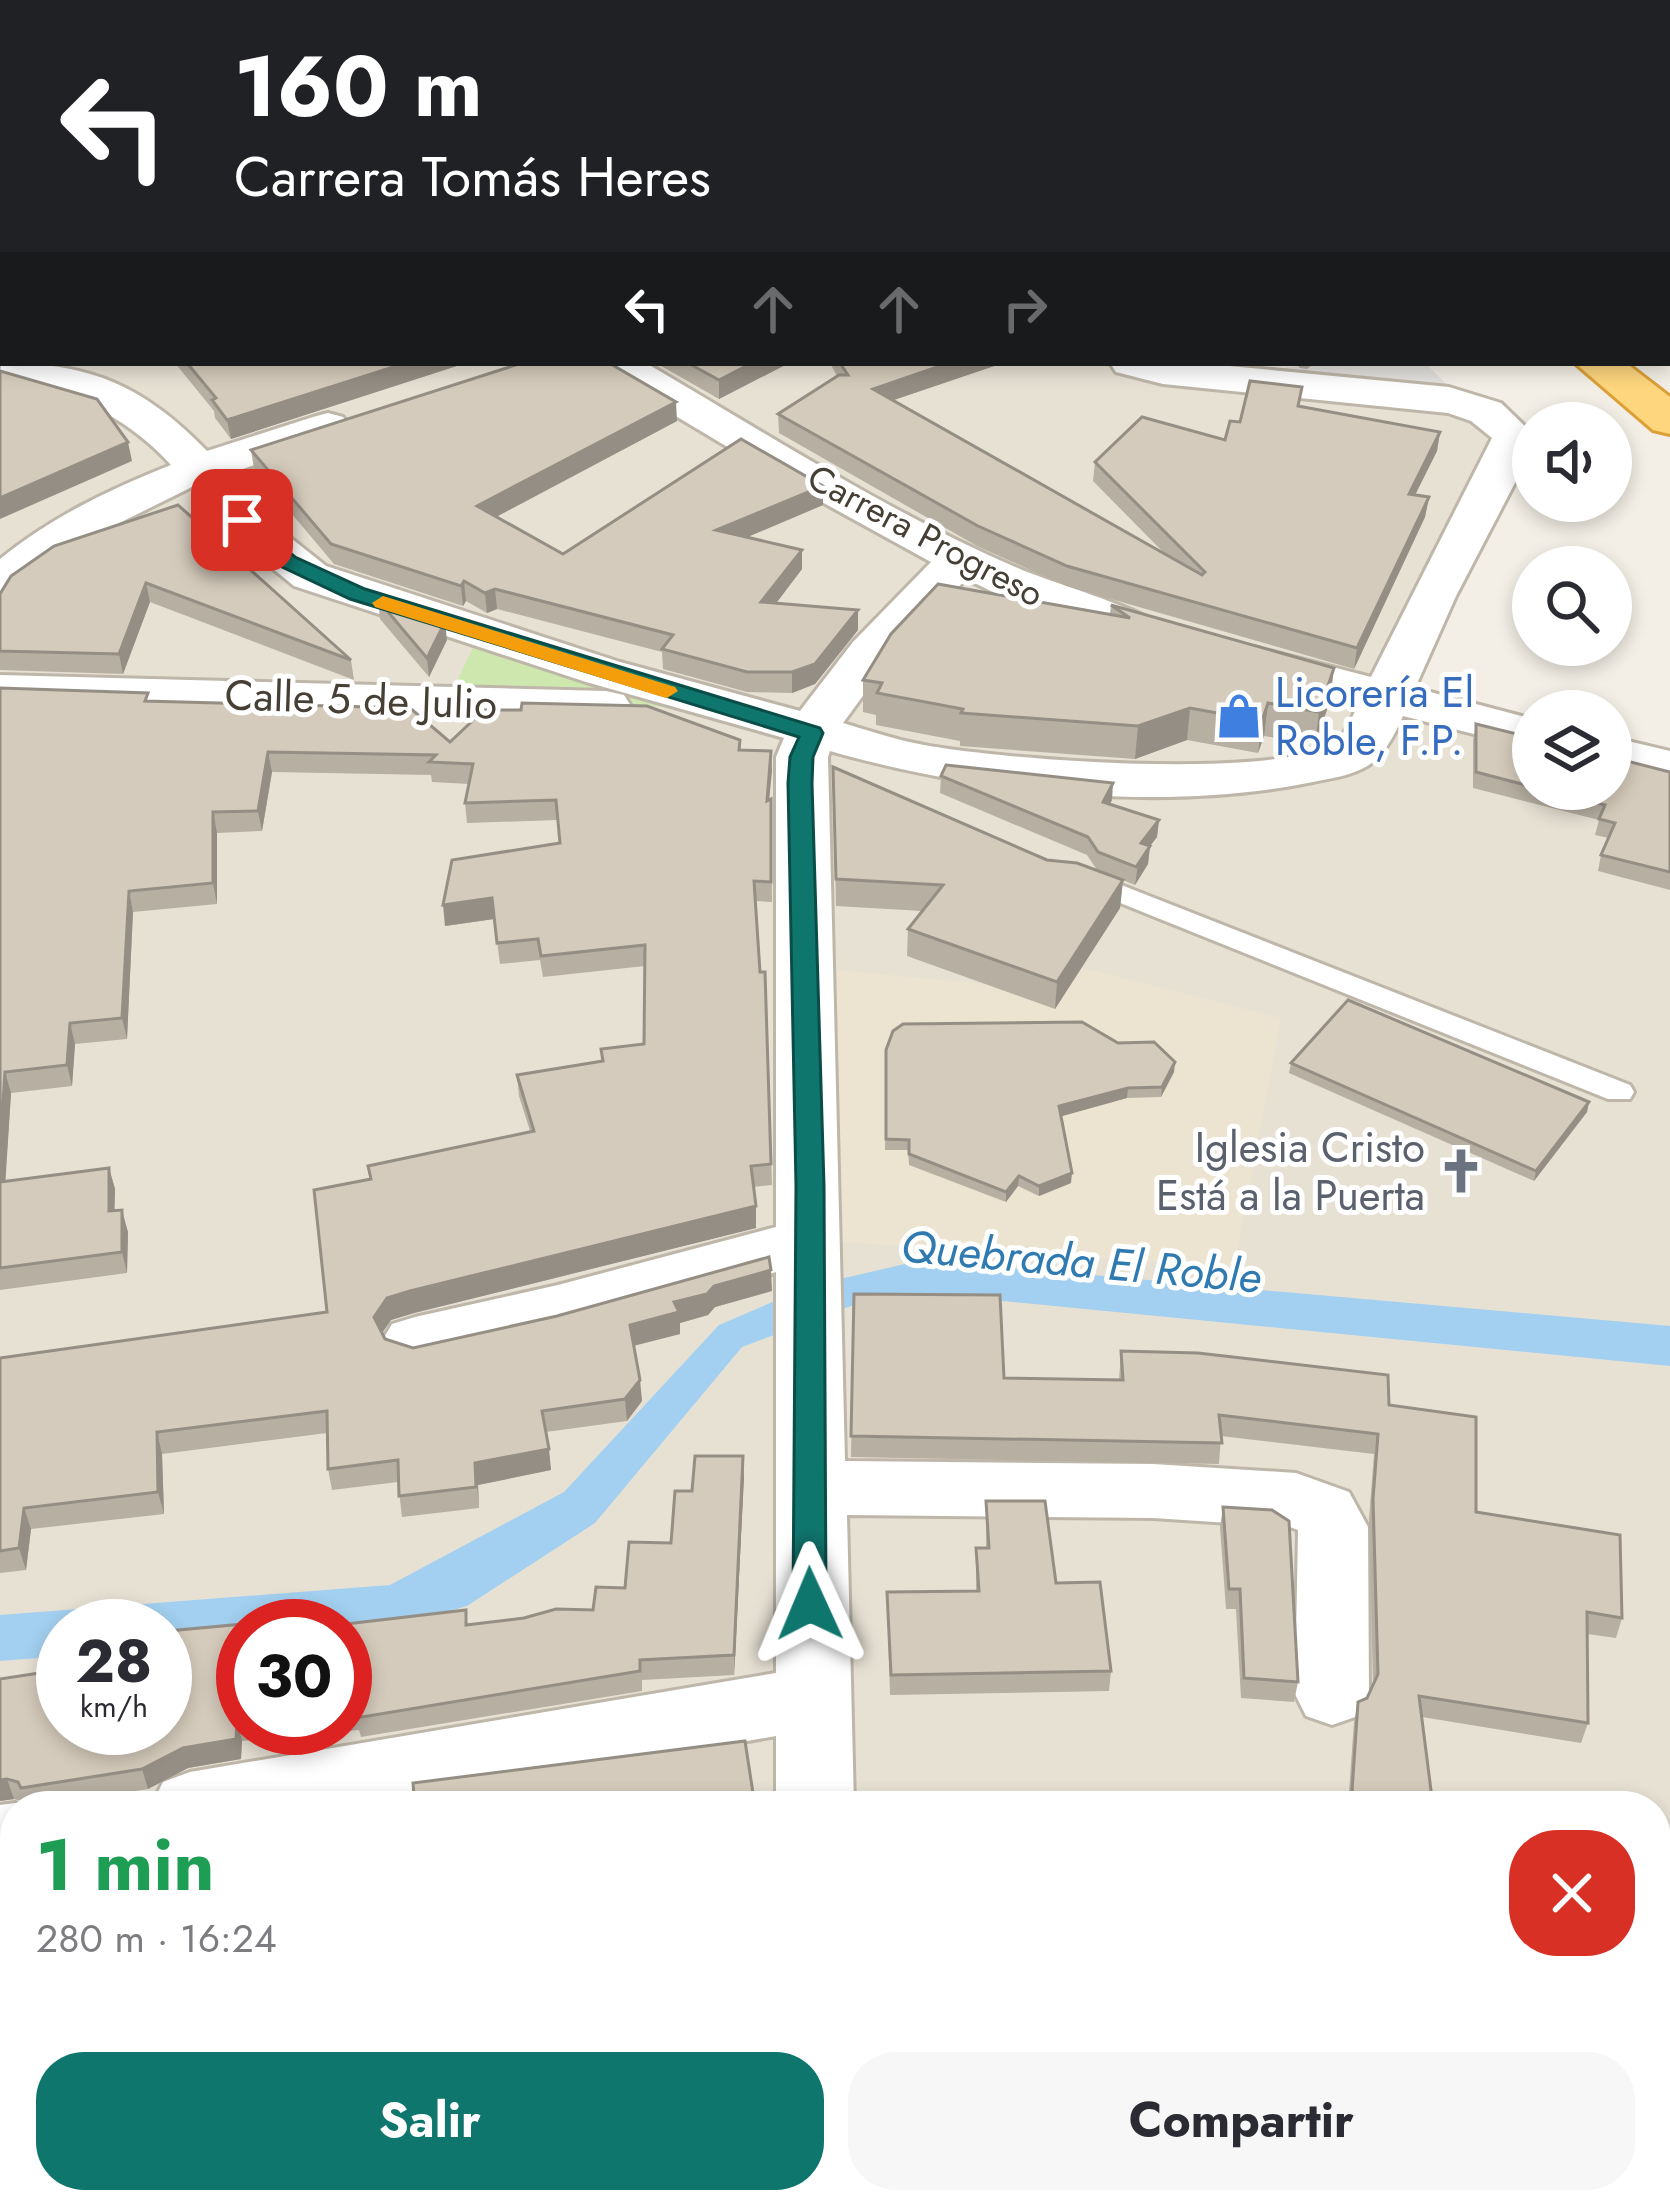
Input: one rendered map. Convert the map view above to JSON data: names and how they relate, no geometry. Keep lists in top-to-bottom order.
{
  "streets": {
    "street": ["Carrera Progreso", "Calle 5 de Julio"]
  },
  "water": ["Quebrada El Roble"],
  "places": {
    "shop": ["Licorería El Roble, F.P."],
    "church": ["Iglesia Cristo Está a la Puerta"]
  },
  "page": {
    "turn": ["160 m", "Carrera Tomás Heres"],
    "speed": "28 km/h",
    "limit": "30",
    "heading": ["1 min", "280 m · 16:24"],
    "buttons": ["Salir", "Compartir"]
  }
}
